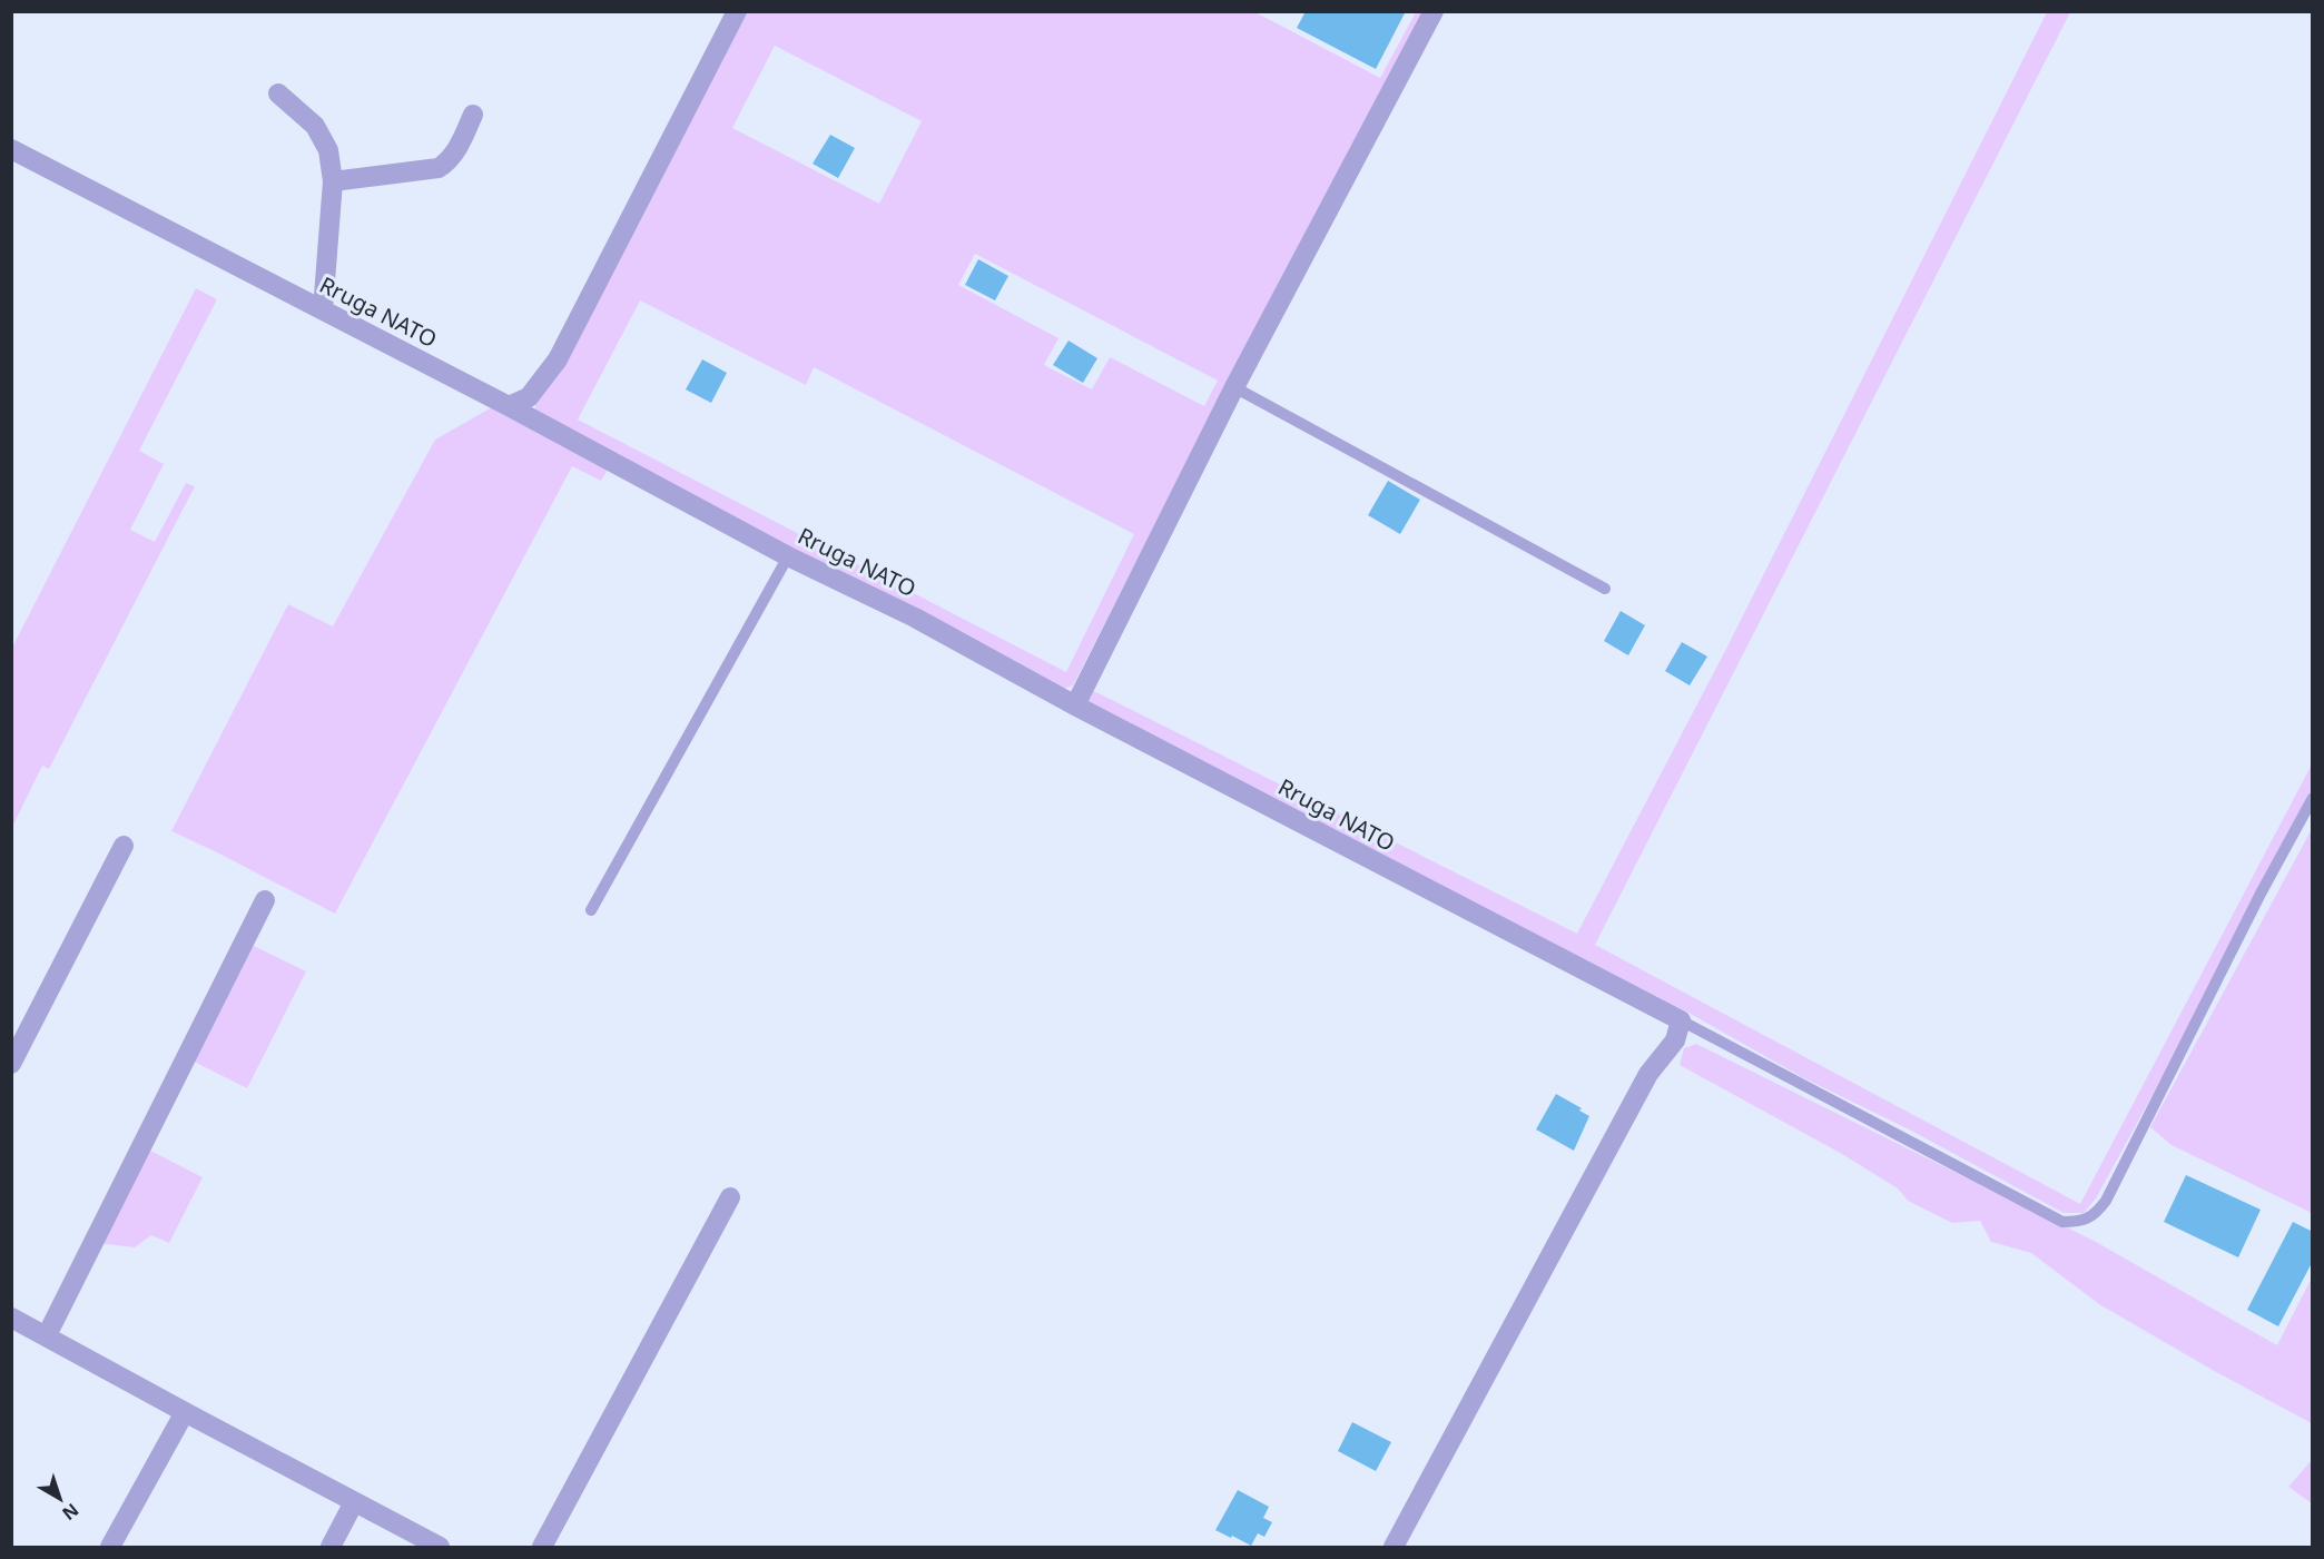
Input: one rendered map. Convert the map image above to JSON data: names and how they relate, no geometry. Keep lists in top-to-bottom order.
{
  "streets": {
    "street": ["Rruga NATO"]
  },
  "north": "bottom right"
}
